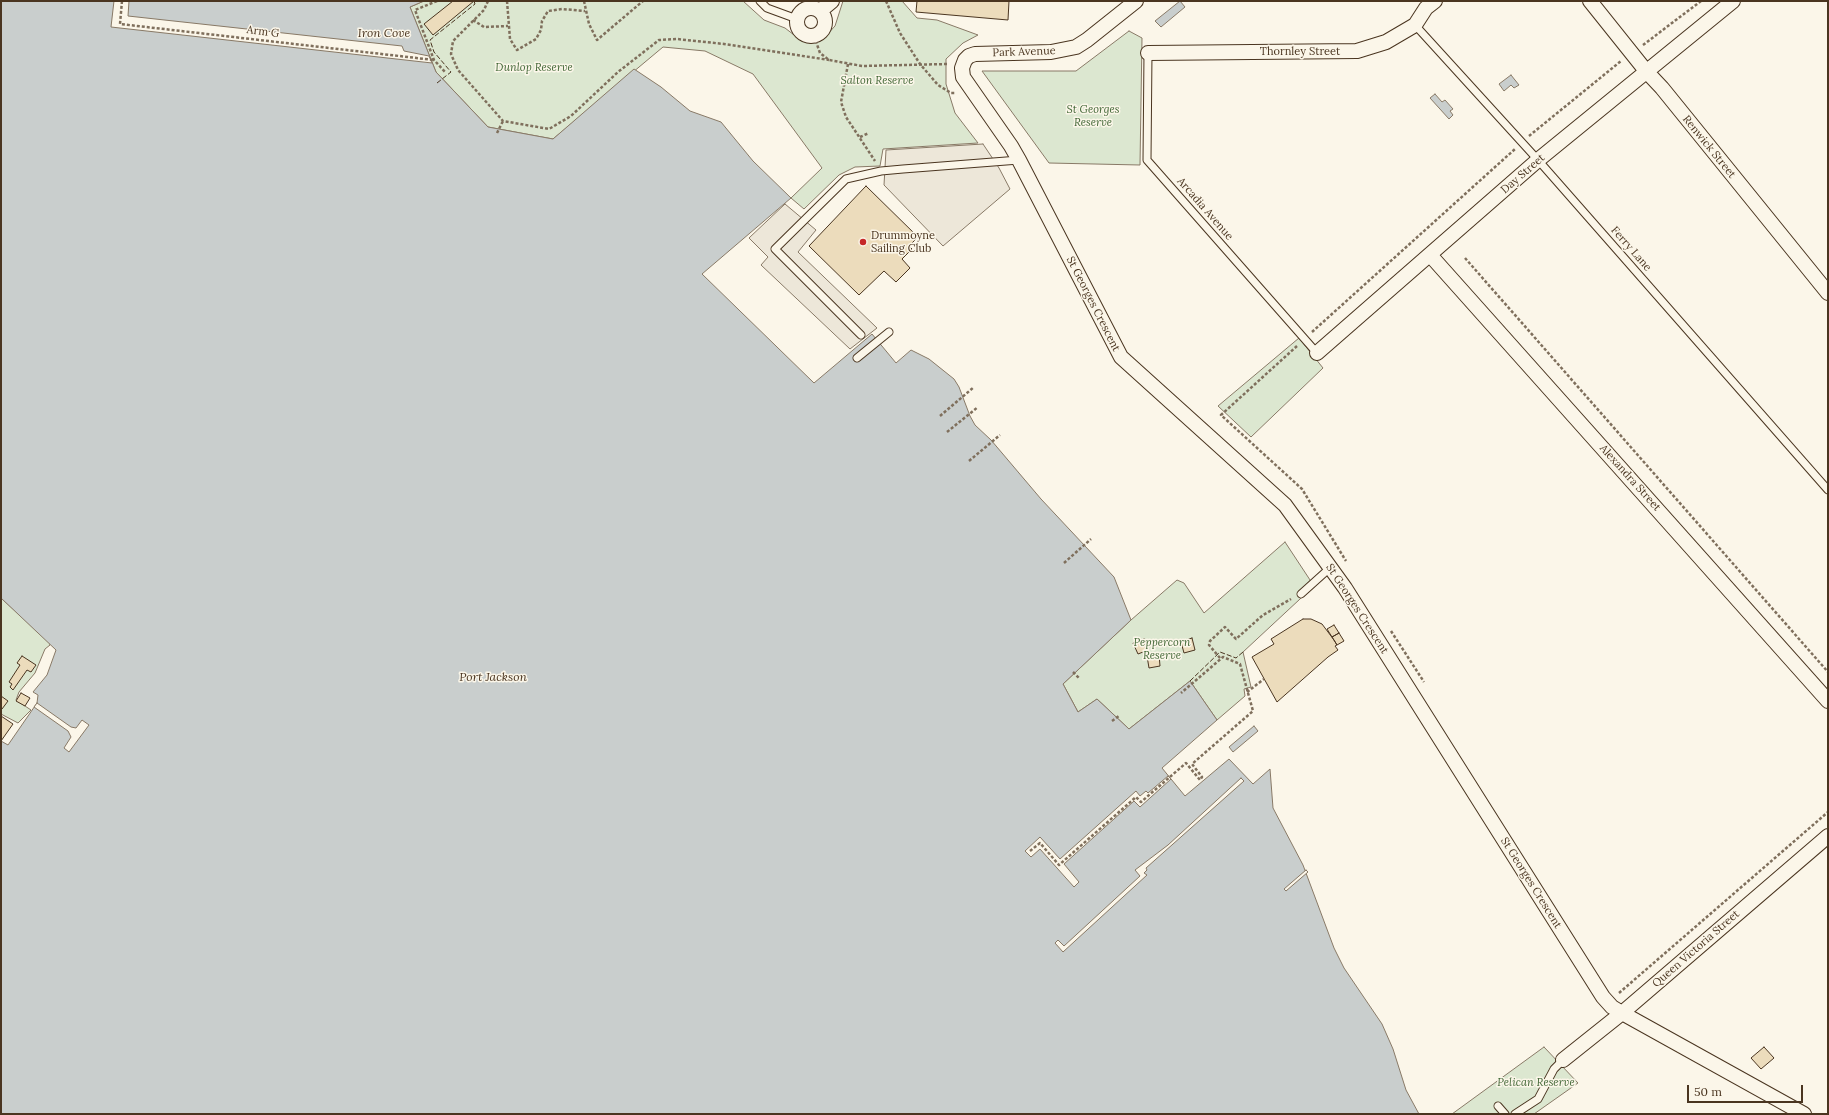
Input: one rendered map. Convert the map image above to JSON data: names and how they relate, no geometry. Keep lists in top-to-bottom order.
{
  "streets": {
    "street": [
      "Park Avenue",
      "Thornley Street",
      "Renwick Street",
      "Day Street",
      "St Georges Crescent",
      "Alexandra Street",
      "Queen Victoria Street"
    ],
    "lane": ["Arcadia Avenue", "Ferry Lane"],
    "path": ["Arm G"]
  },
  "crossings": [
    ["Park Avenue", "St Georges Crescent"],
    ["Thornley Street", "Arcadia Avenue"],
    ["Thornley Street", "Ferry Lane"],
    ["Renwick Street", "Day Street"],
    ["Day Street", "Arcadia Avenue"],
    ["Day Street", "Ferry Lane"],
    ["Day Street", "Alexandra Street"],
    ["St Georges Crescent", "Queen Victoria Street"]
  ],
  "water": ["Iron Cove", "Port Jackson"],
  "parks": [
    "Dunlop Reserve",
    "Salton Reserve",
    "St Georges Reserve",
    "Peppercorn Reserve",
    "Pelican Reserve"
  ],
  "places": ["Drummoyne Sailing Club"],
  "scale_bar": "50 m"
}
